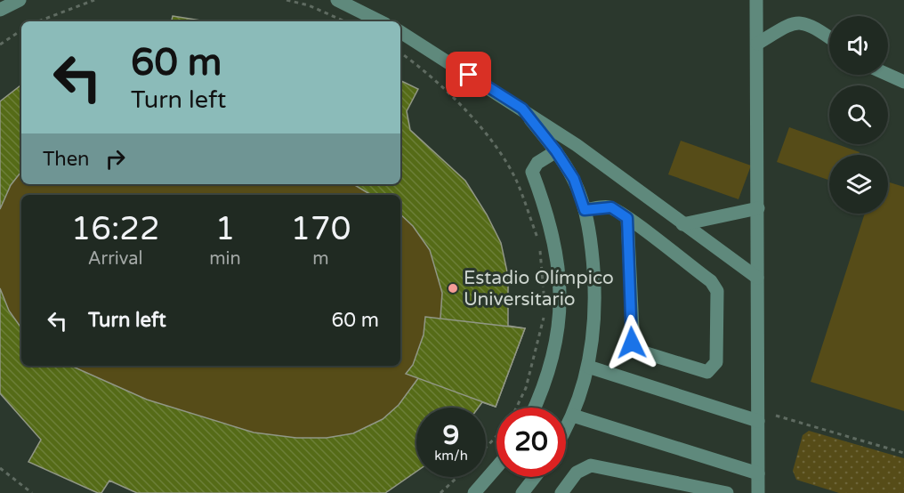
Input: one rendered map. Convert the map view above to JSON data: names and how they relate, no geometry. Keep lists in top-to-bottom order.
{
  "places": ["Estadio Olímpico Universitario"],
  "page": {
    "turn": ["60 m", "Turn left"],
    "then": "Then",
    "eta": [
      "16:22",
      "Arrival",
      "1",
      "min",
      "170",
      "m"
    ],
    "list": [
      {
        "name": "Turn left",
        "value": "60 m"
      }
    ],
    "speed": "9 km/h",
    "limit": "20"
  }
}
